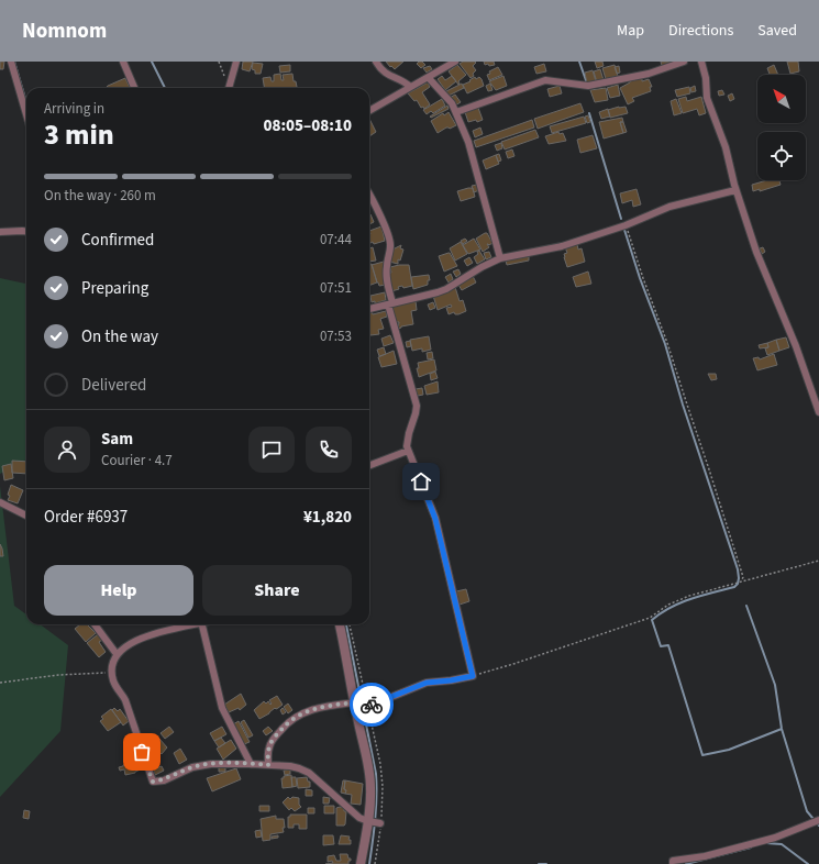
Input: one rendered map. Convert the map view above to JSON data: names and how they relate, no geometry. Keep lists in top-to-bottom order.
{
  "north": "top left",
  "page": {
    "header": "Nomnom",
    "nav": ["Map", "Directions", "Saved"],
    "heading": ["3 min", "Arriving in", "08:05–08:10"],
    "panel": [
      "Sam",
      "Courier · 4.7",
      "Order #6937",
      "¥1,820"
    ],
    "bar": "On the way · 260 m",
    "list": [
      ["Confirmed", "07:44"],
      ["Preparing", "07:51"],
      ["On the way", "07:53"],
      "Delivered"
    ],
    "buttons": ["Help", "Share"]
  }
}
